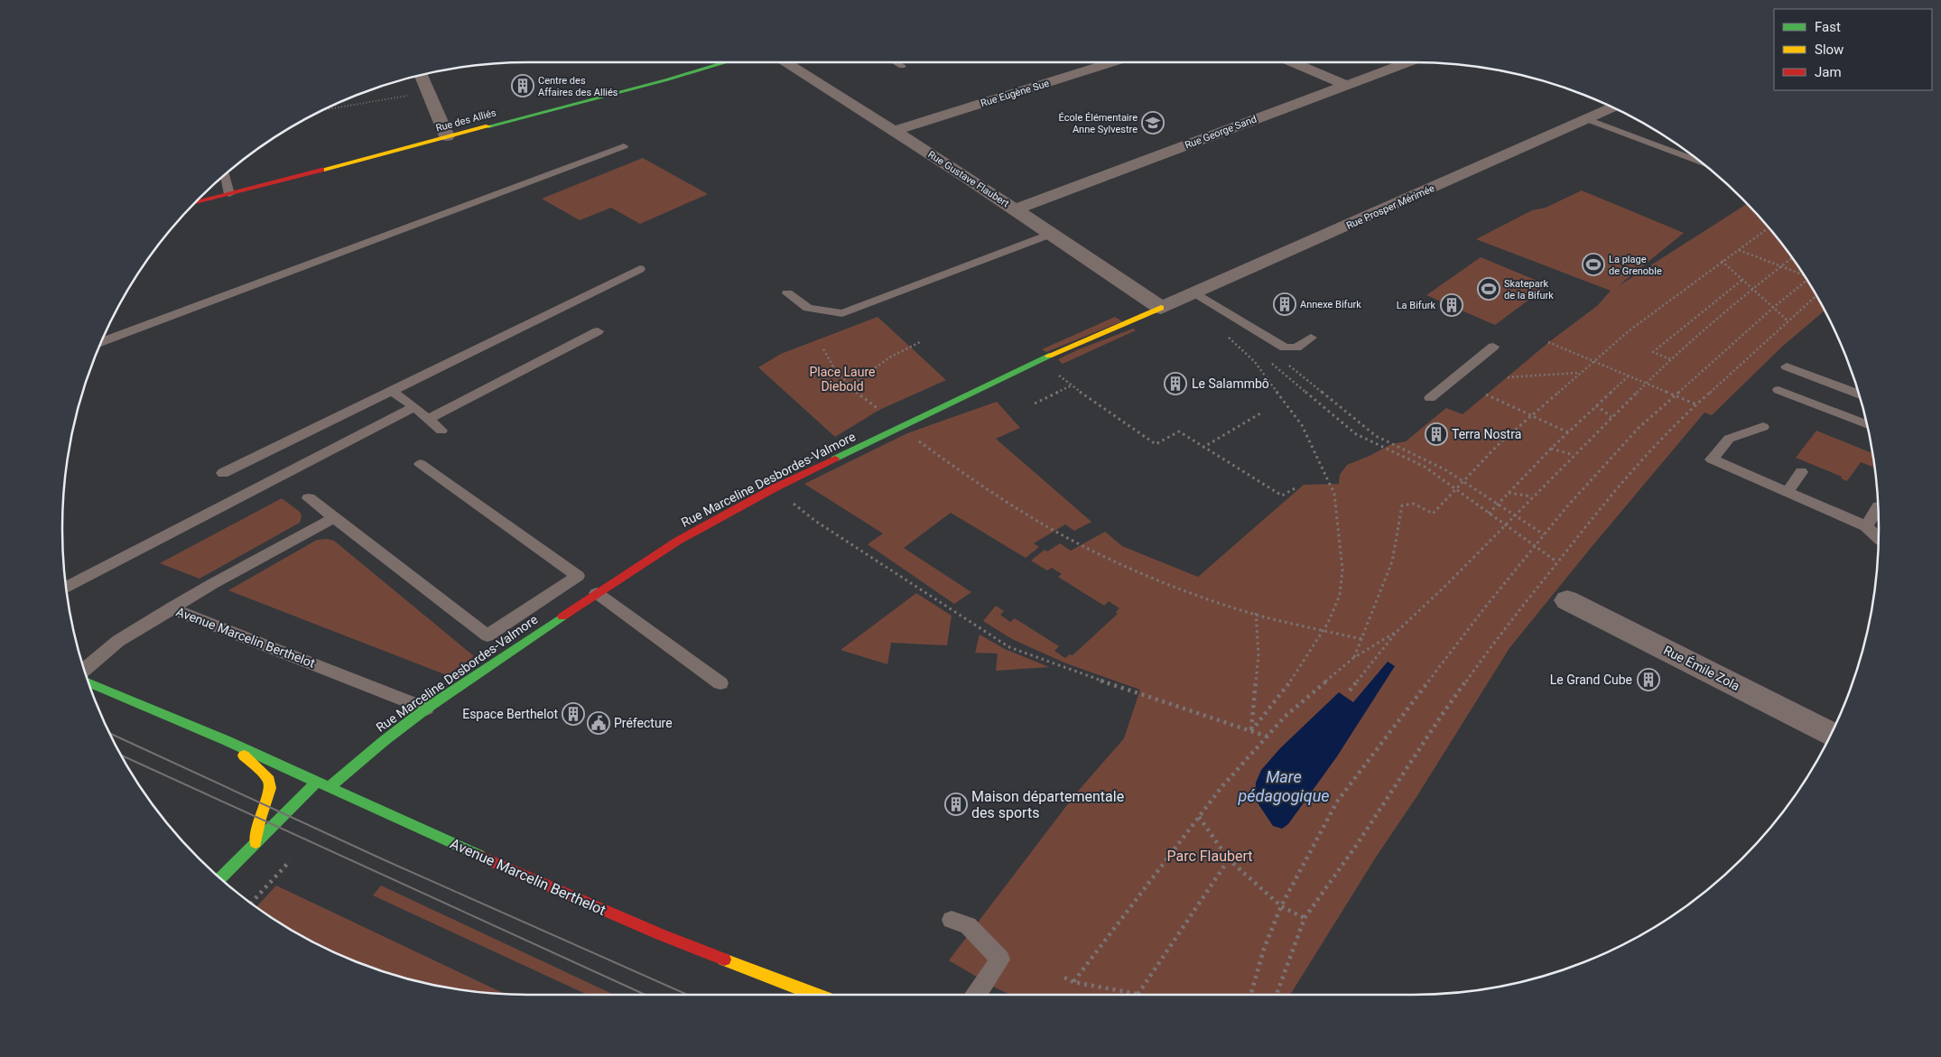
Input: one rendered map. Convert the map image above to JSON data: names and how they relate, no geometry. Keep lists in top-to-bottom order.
{
  "streets": {
    "main road": ["Rue des Alliés", "Rue Marceline Desbordes-Valmore", "Avenue Marcelin Berthelot"],
    "street": [
      "Rue Eugène Sue",
      "Rue George Sand",
      "Rue Gustave Flaubert",
      "Rue Prosper Mérimée",
      "Rue Émile Zola"
    ]
  },
  "crossings": [
    ["Rue Eugène Sue", "Rue Gustave Flaubert"],
    ["Rue George Sand", "Rue Gustave Flaubert"],
    ["Rue Gustave Flaubert", "Rue Prosper Mérimée"],
    ["Rue Gustave Flaubert", "Rue Marceline Desbordes-Valmore"],
    ["Rue Prosper Mérimée", "Rue Marceline Desbordes-Valmore"],
    ["Rue Marceline Desbordes-Valmore", "Avenue Marcelin Berthelot"]
  ],
  "water": ["Mare pédagogique"],
  "parks": ["Place Laure Diebold", "Parc Flaubert"],
  "places": {
    "building": [
      "Centre des Affaires des Alliés",
      "Annexe Bifurk",
      "La Bifurk",
      "Le Salammbô",
      "Terra Nostra",
      "Le Grand Cube",
      "Espace Berthelot",
      "Maison départementale des sports"
    ],
    "school or university": ["École Élémentaire Anne Sylvestre"],
    "sports": ["La plage de Grenoble", "Skatepark de la Bifurk"],
    "public building": ["Préfecture"]
  },
  "legend": ["Fast", "Slow", "Jam"]
}
